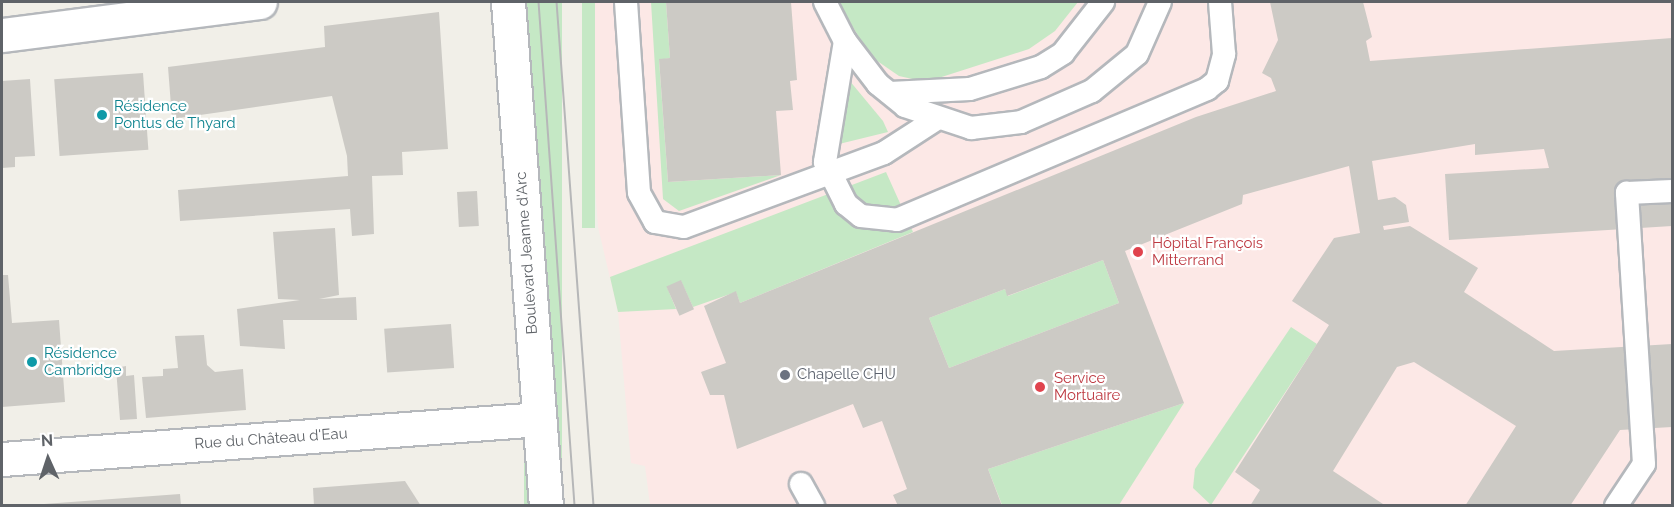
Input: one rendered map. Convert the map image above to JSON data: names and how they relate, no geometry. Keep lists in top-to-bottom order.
{
  "streets": {
    "street": ["Boulevard Jeanne d'Arc", "Rue du Château d'Eau"]
  },
  "crossings": [
    ["Boulevard Jeanne d'Arc", "Rue du Château d'Eau"]
  ],
  "places": [
    "Résidence Pontus de Thyard",
    "Hôpital François Mitterrand",
    "Résidence Cambridge",
    "Chapelle CHU",
    "Service Mortuaire"
  ],
  "north": "top"
}
